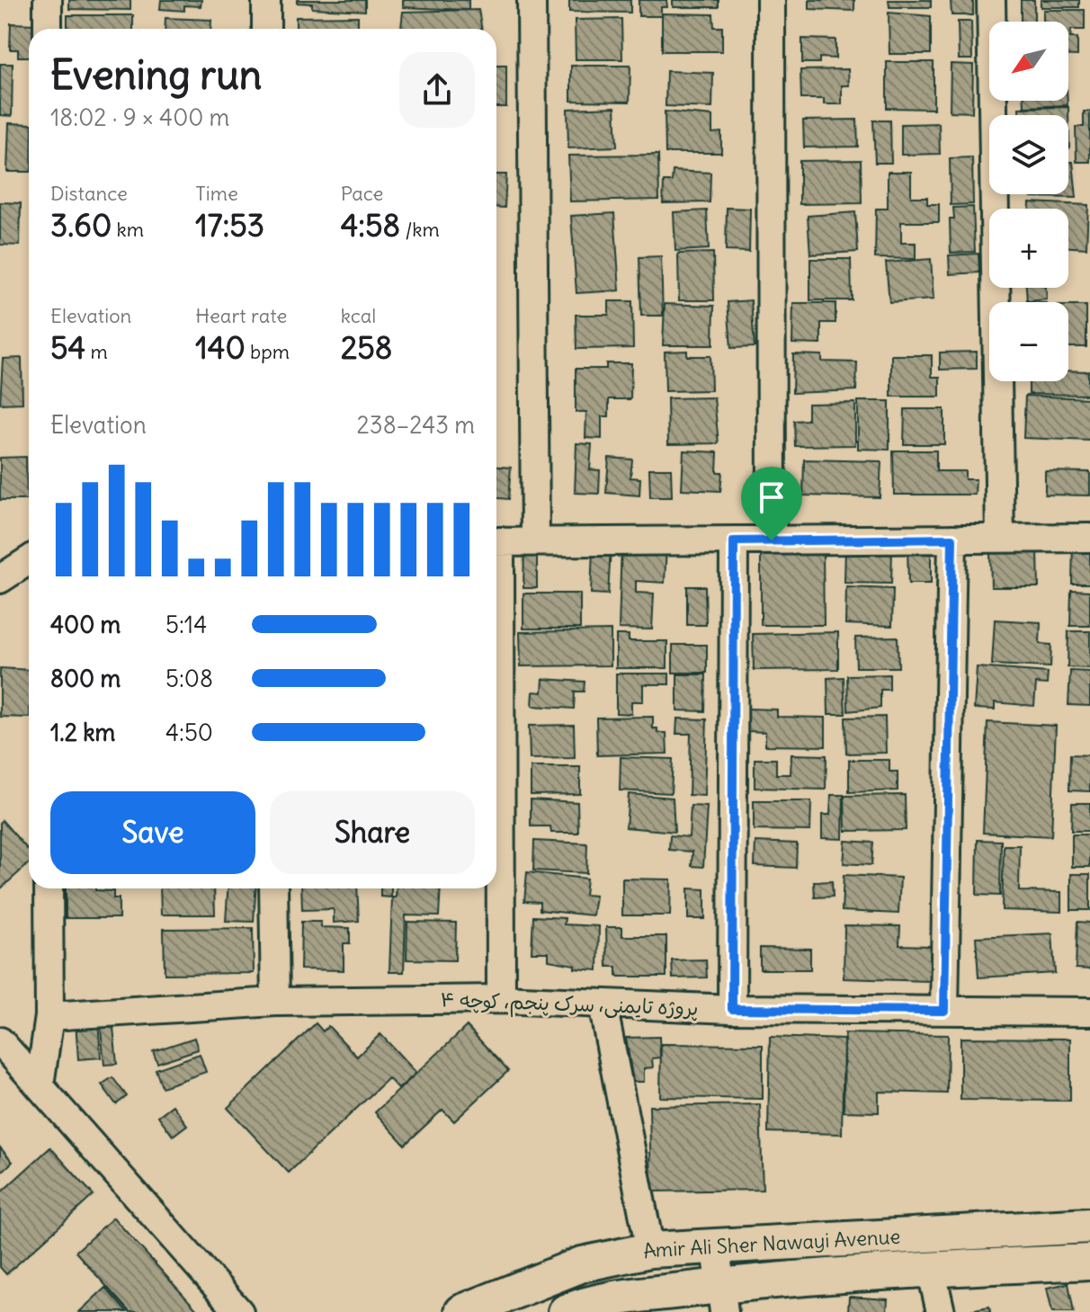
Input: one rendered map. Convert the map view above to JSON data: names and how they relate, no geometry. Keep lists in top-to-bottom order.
{
  "streets": {
    "main road": ["Amir Ali Sher Nawayi Avenue"],
    "street": ["پروژه تایمنی، سرک پنجم، کوچه ۴"]
  },
  "north": "bottom left",
  "page": {
    "map_buttons": ["+", "−"],
    "heading": ["Evening run", "18:02 · 9 × 400 m"],
    "stats": [
      ["Distance", "3.60 km"],
      ["Time", "17:53"],
      ["Pace", "4:58 /km"],
      ["Elevation", "54 m"],
      ["Heart rate", "140 bpm"],
      ["kcal", "258"]
    ],
    "chart": ["Elevation", "238–243 m"],
    "list": [
      {
        "name": "400 m",
        "note": "5:14"
      },
      {
        "name": "800 m",
        "note": "5:08"
      },
      {
        "name": "1.2 km",
        "note": "4:50"
      }
    ],
    "buttons": ["Save", "Share"]
  }
}
